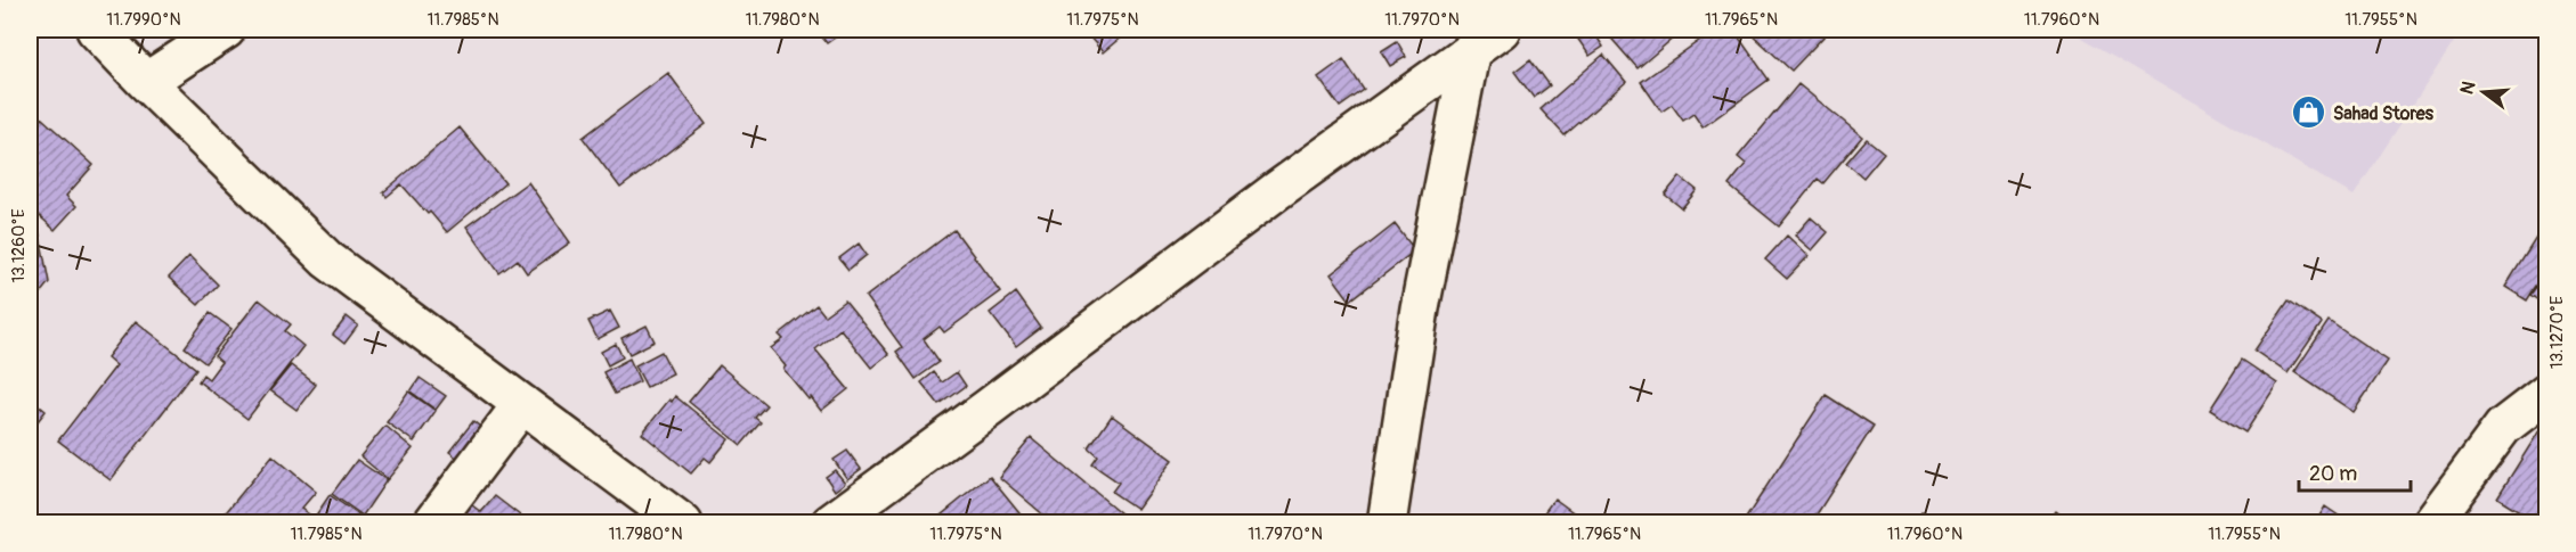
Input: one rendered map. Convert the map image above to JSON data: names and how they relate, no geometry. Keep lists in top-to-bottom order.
{
  "places": {
    "shop": ["Sahad Stores"]
  },
  "scale_bar": "20 m",
  "north": "left",
  "coordinates": [
    "11.7990°N",
    "11.7985°N",
    "11.7980°N",
    "11.7975°N",
    "11.7970°N",
    "11.7965°N",
    "11.7960°N",
    "11.7955°N",
    "13.1260°E",
    "13.1270°E"
  ]
}
